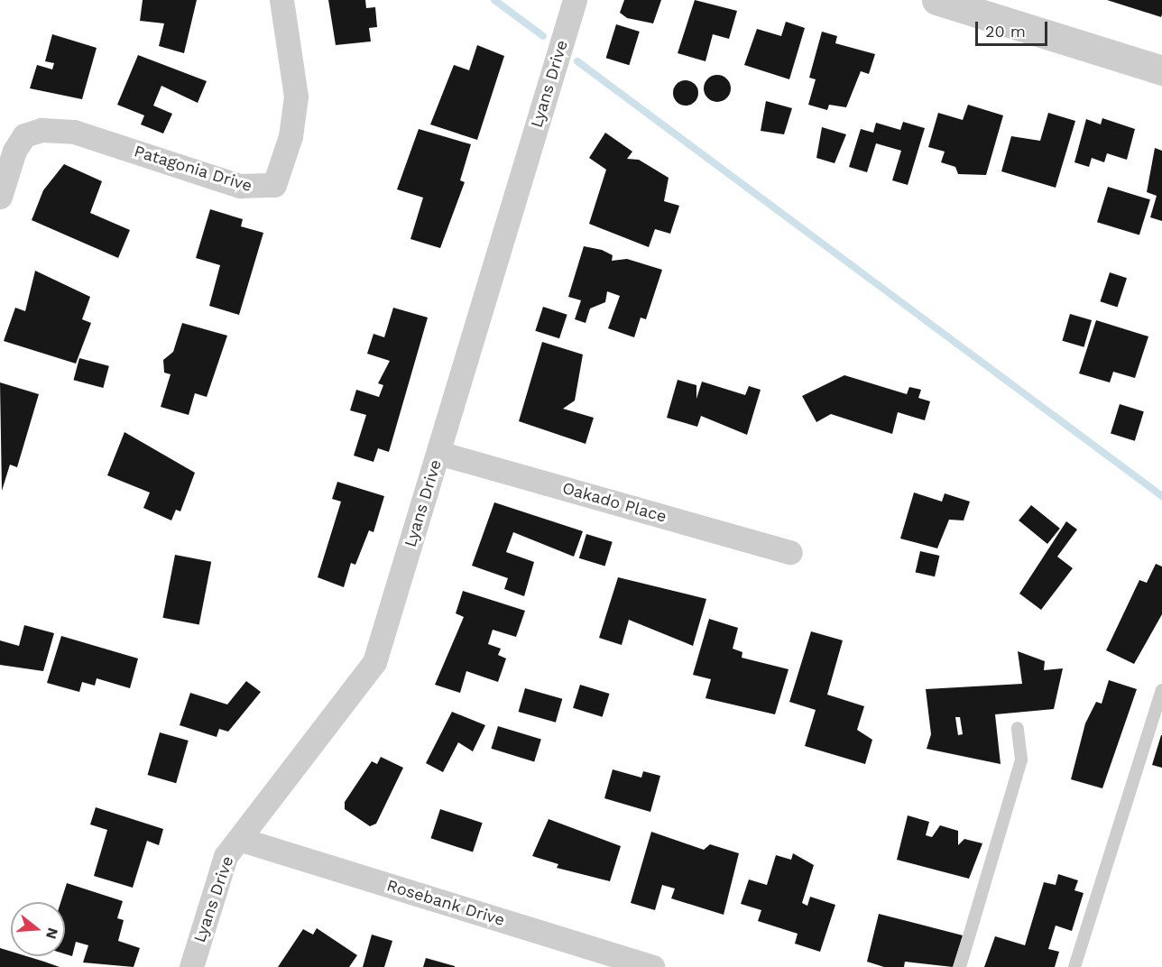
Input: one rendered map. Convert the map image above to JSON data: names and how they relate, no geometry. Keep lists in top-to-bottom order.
{
  "streets": {
    "street": [
      "Lyans Drive",
      "Patagonia Drive",
      "Oakado Place",
      "Rosebank Drive"
    ]
  },
  "crossings": [
    ["Lyans Drive", "Oakado Place"],
    ["Lyans Drive", "Rosebank Drive"]
  ],
  "scale_bar": "20 m",
  "north": "right"
}
